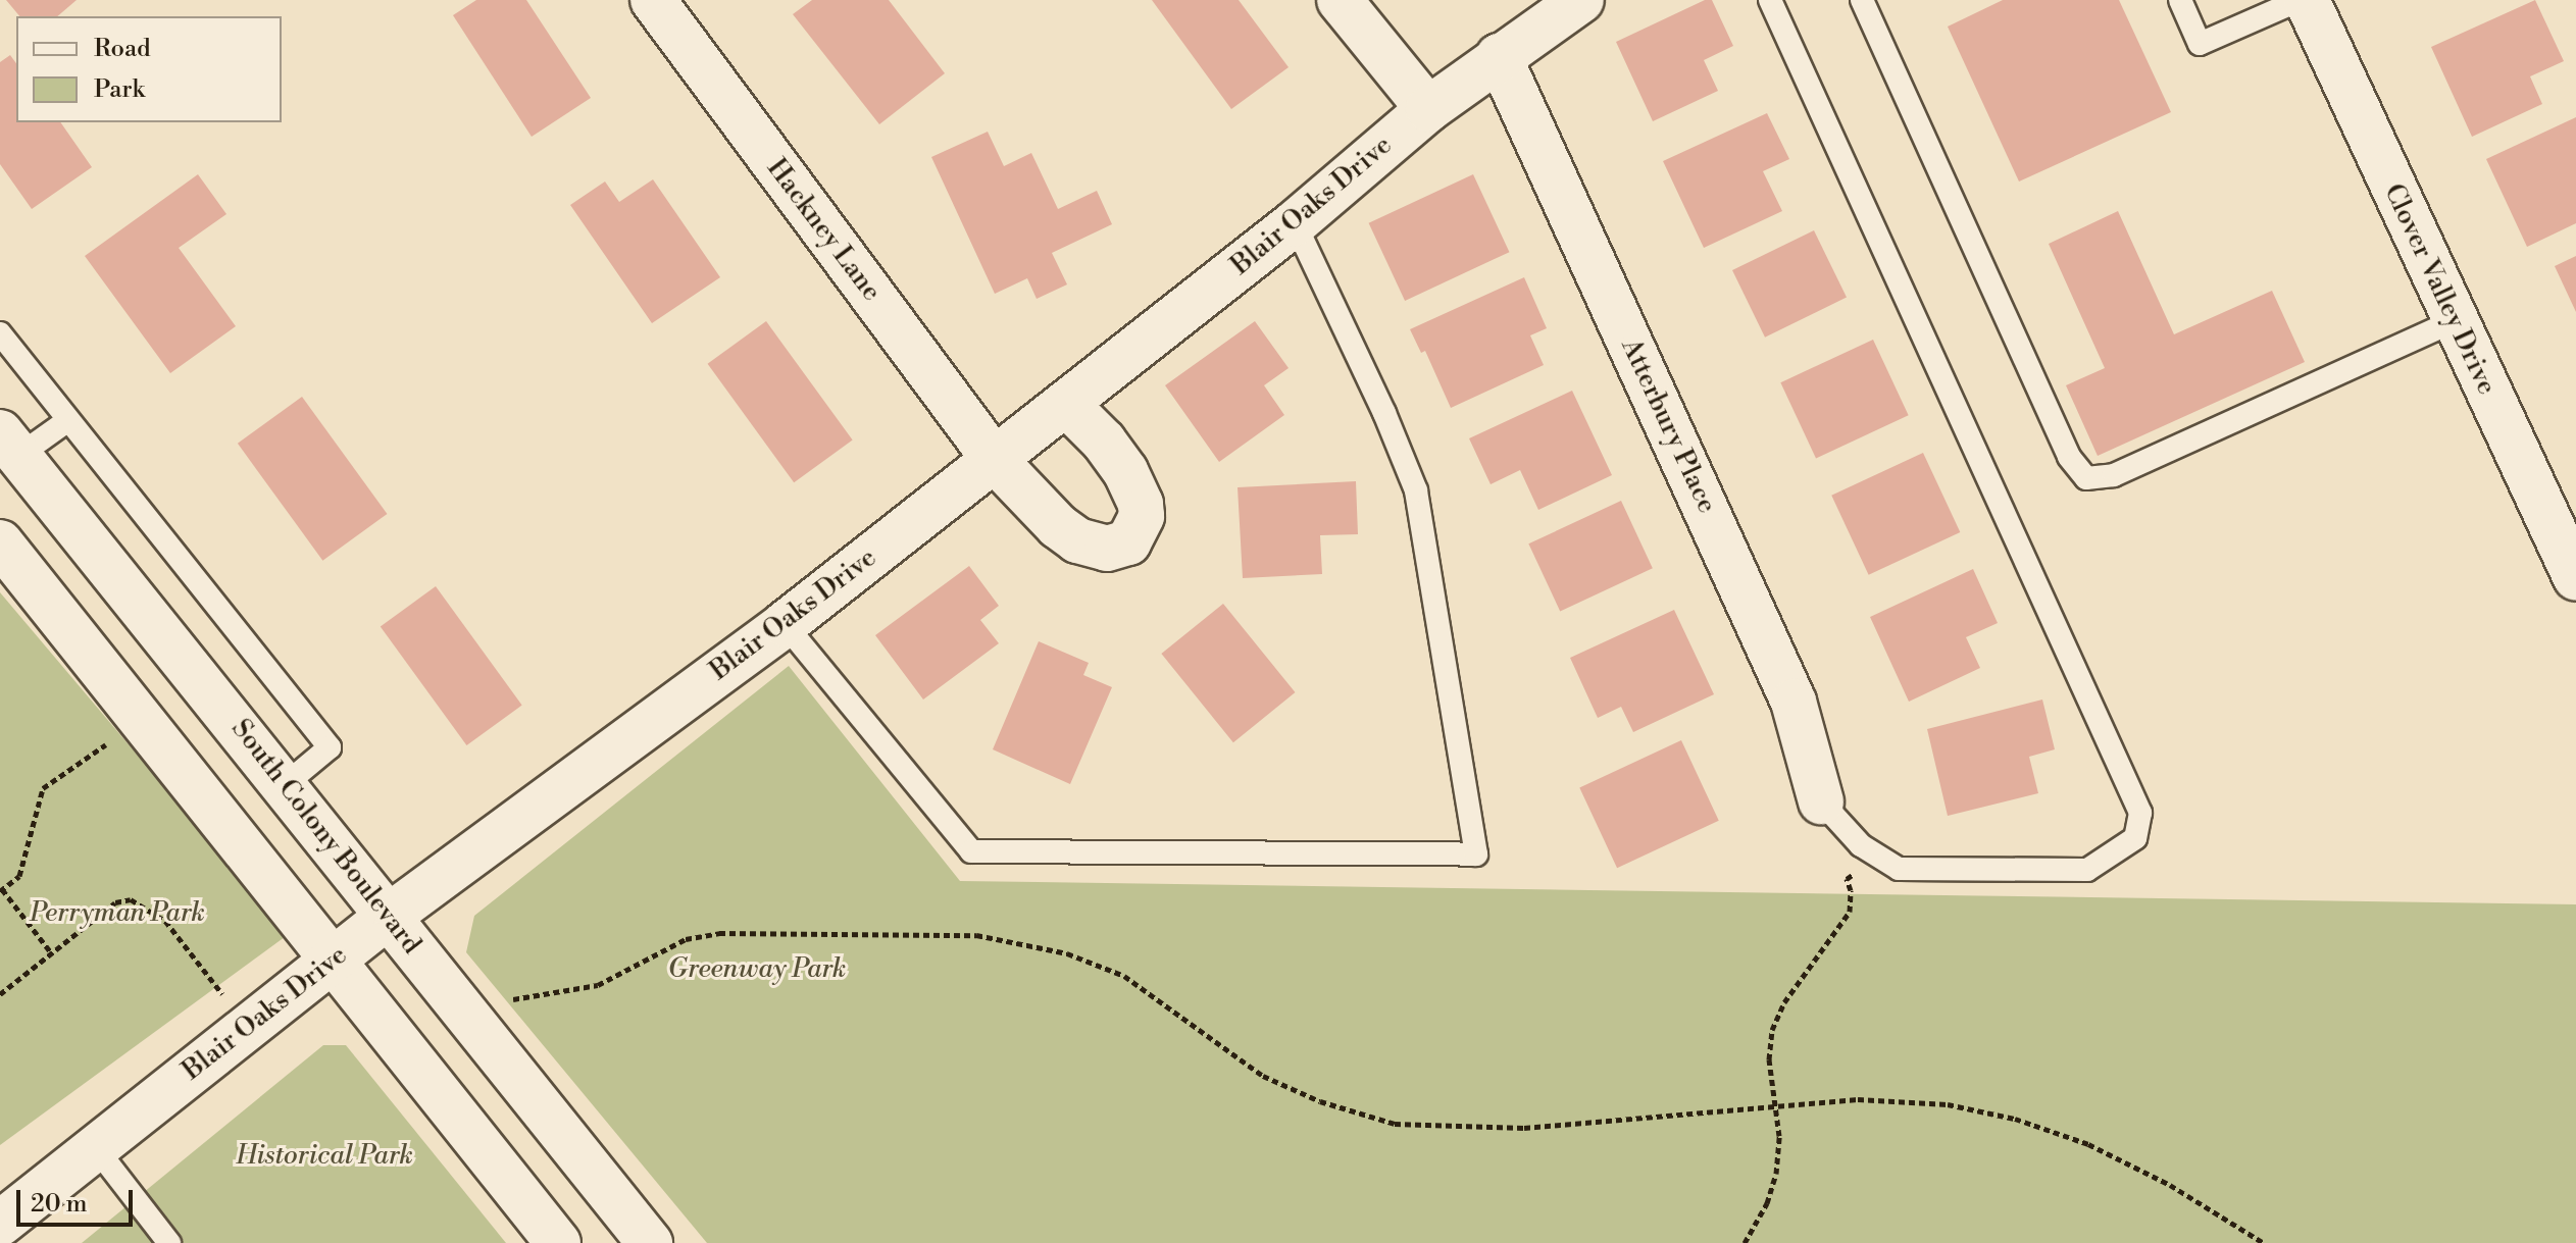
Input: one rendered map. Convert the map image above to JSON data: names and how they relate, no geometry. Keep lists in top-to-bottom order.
{
  "streets": {
    "street": [
      "Blair Oaks Drive",
      "Hackney Lane",
      "Clover Valley Drive",
      "Atterbury Place",
      "South Colony Boulevard"
    ]
  },
  "crossings": [
    ["Blair Oaks Drive", "Hackney Lane"],
    ["Blair Oaks Drive", "Atterbury Place"],
    ["Blair Oaks Drive", "South Colony Boulevard"]
  ],
  "parks": ["Perryman Park", "Greenway Park", "Historical Park"],
  "legend": ["Road", "Park"],
  "scale_bar": "20 m"
}
